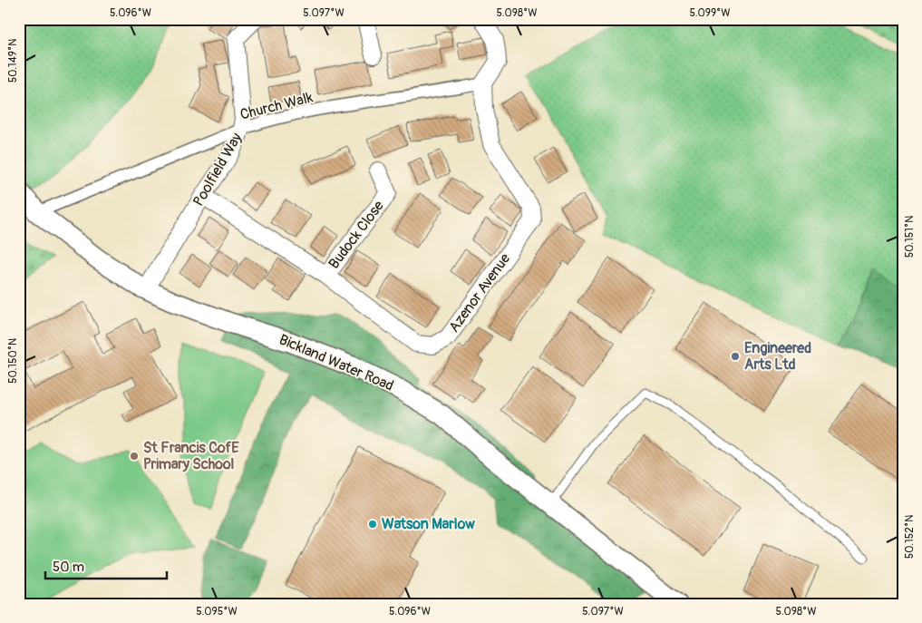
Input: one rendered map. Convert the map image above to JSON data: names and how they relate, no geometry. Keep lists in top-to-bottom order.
{
  "streets": {
    "street": [
      "Church Walk",
      "Poolfield Way",
      "Budock Close",
      "Azenor Avenue",
      "Bickland Water Road"
    ]
  },
  "crossings": [
    ["Church Walk", "Poolfield Way"],
    ["Church Walk", "Azenor Avenue"],
    ["Church Walk", "Bickland Water Road"],
    ["Poolfield Way", "Azenor Avenue"],
    ["Poolfield Way", "Bickland Water Road"],
    ["Budock Close", "Azenor Avenue"]
  ],
  "places": ["Engineered Arts Ltd", "St Francis CofE Primary School", "Watson Marlow"],
  "scale_bar": "50 m",
  "coordinates": [
    "5.096°W",
    "5.097°W",
    "5.098°W",
    "5.099°W",
    "50.149°N",
    "50.151°N",
    "50.150°N",
    "50.152°N",
    "5.095°W"
  ]
}
